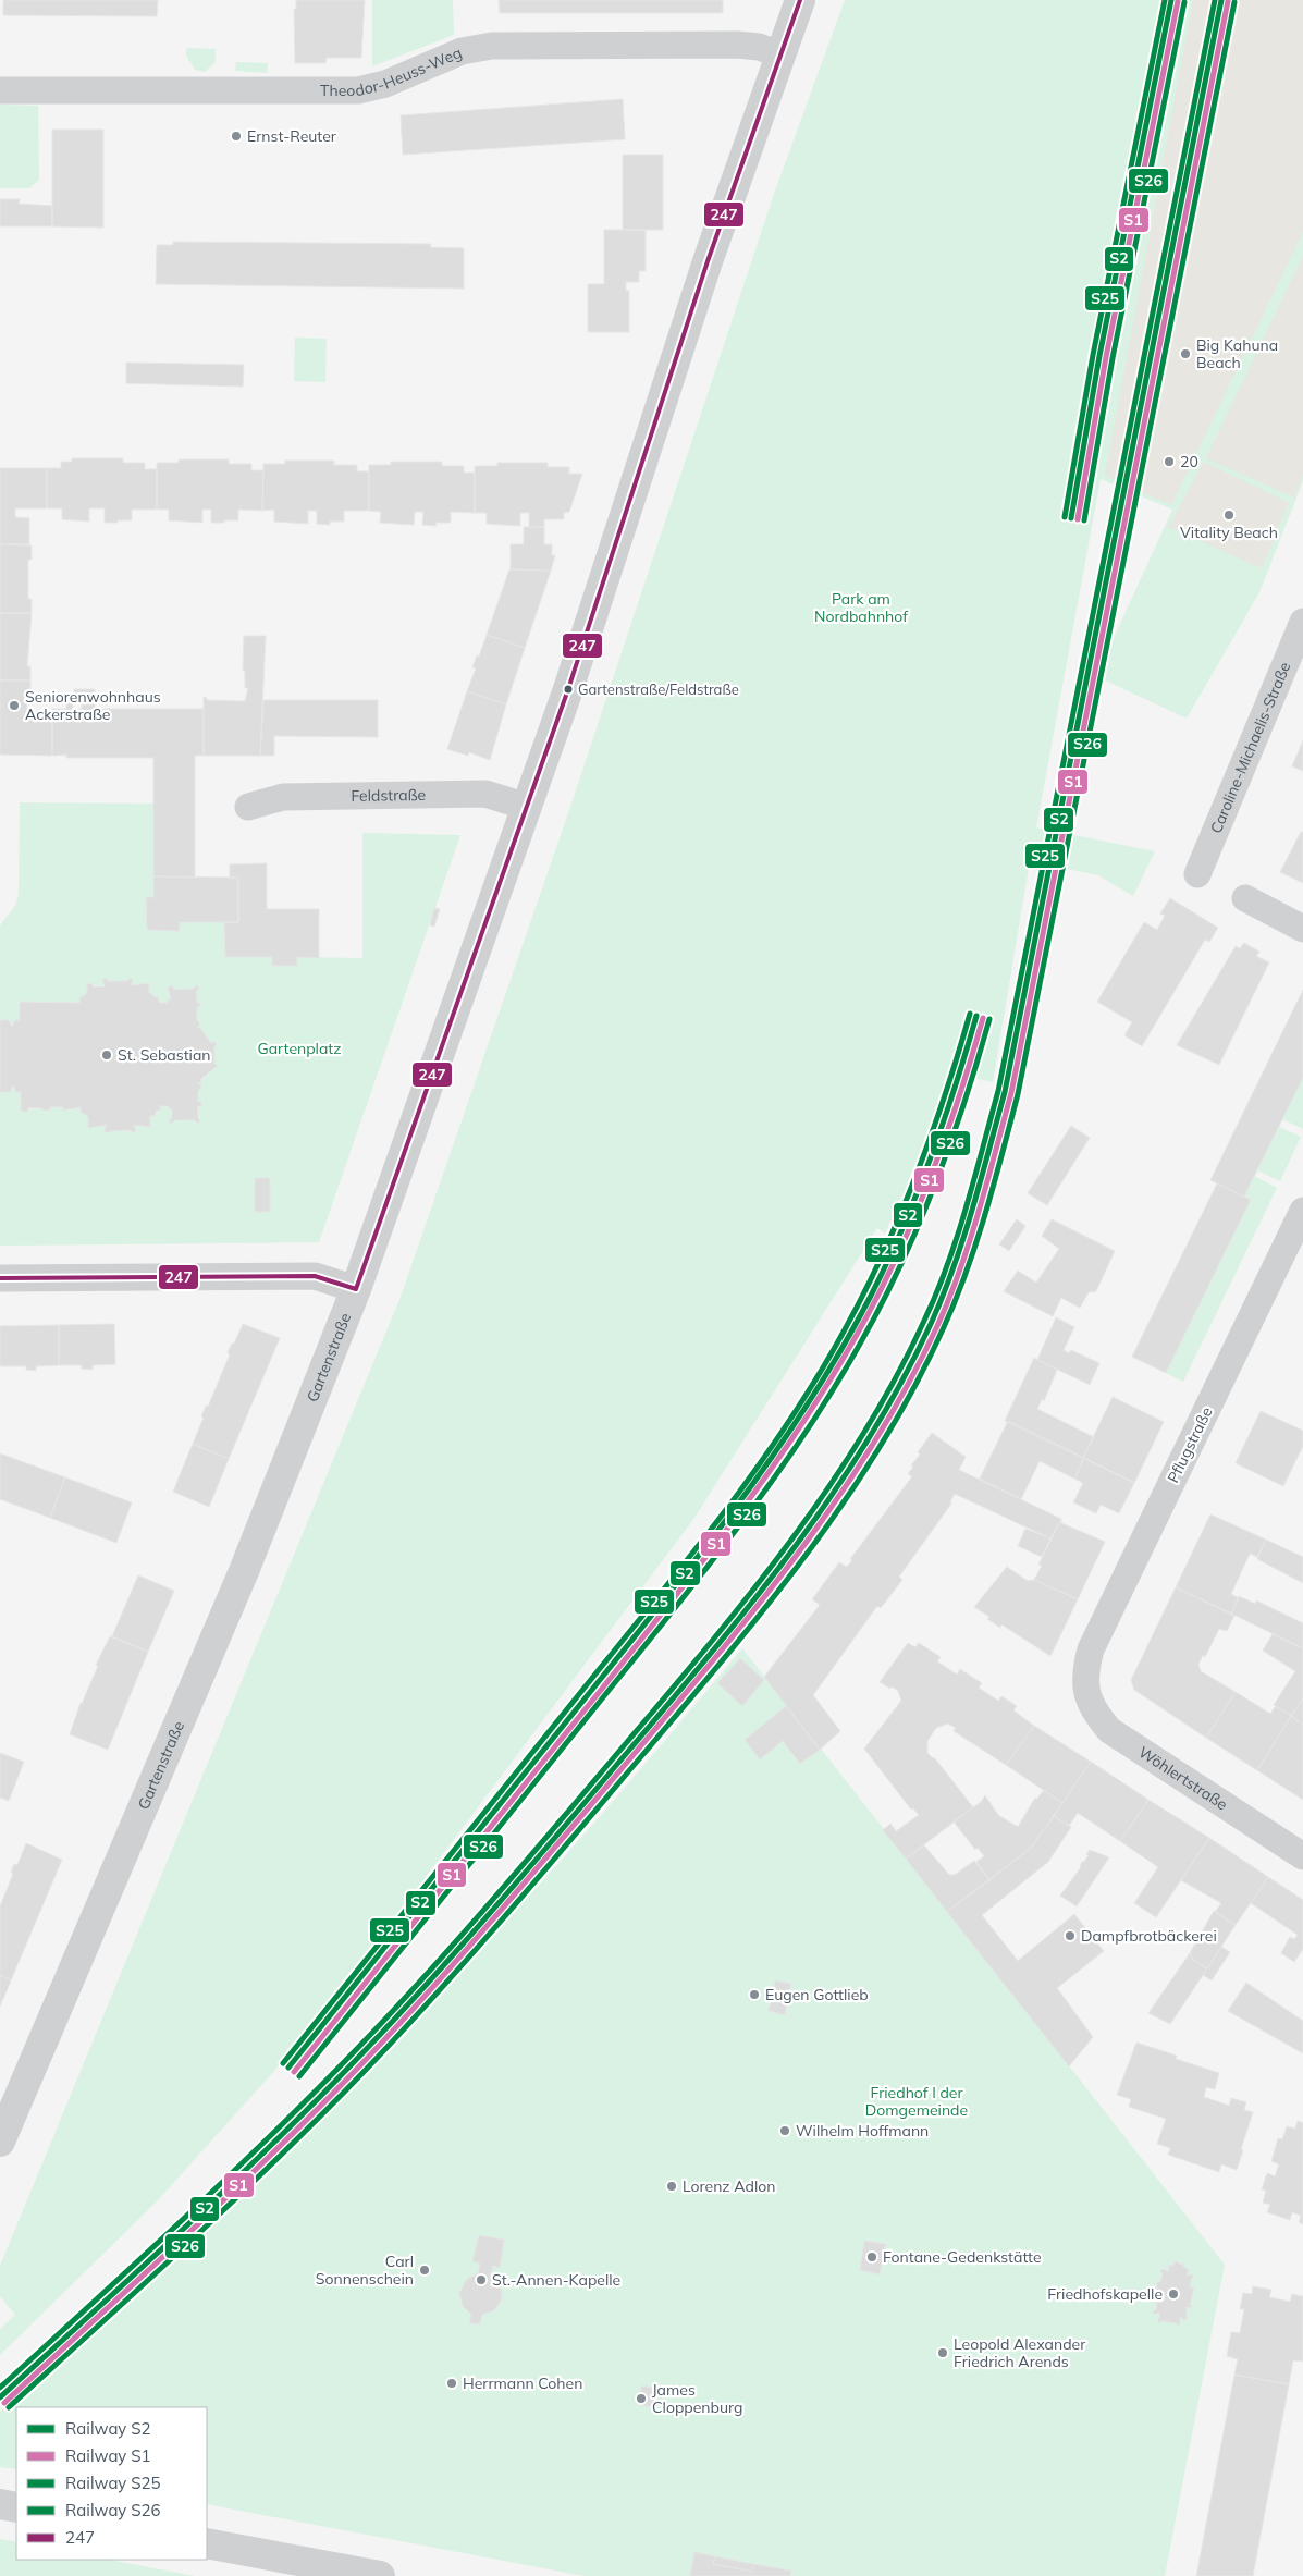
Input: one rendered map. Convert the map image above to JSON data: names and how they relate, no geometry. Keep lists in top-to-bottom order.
{
  "streets": {
    "street": [
      "Theodor-Heuss-Weg",
      "Caroline-Michaelis-Straße",
      "Feldstraße",
      "Gartenstraße",
      "Pflugstraße",
      "Wöhlertstraße"
    ]
  },
  "crossings": [
    ["Theodor-Heuss-Weg", "Gartenstraße"],
    ["Feldstraße", "Gartenstraße"],
    ["Pflugstraße", "Wöhlertstraße"]
  ],
  "parks": ["Park am Nordbahnhof", "Gartenplatz", "Friedhof I der Domgemeinde"],
  "places": [
    "Ernst-Reuter",
    "Big Kahuna Beach",
    "20",
    "Vitality Beach",
    "Gartenstraße/Feldstraße",
    "Seniorenwohnhaus Ackerstraße",
    "St. Sebastian",
    "Dampfbrotbäckerei",
    "Eugen Gottlieb",
    "Wilhelm Hoffmann",
    "Lorenz Adlon",
    "Fontane-Gedenkstätte",
    "Carl Sonnenschein",
    "St.-Annen-Kapelle",
    "Friedhofskapelle",
    "Leopold Alexander Friedrich Arends",
    "Herrmann Cohen",
    "James Cloppenburg"
  ],
  "lines": [
    "rail line S2",
    "rail line S25",
    "transit line 247",
    "rail line S1",
    "rail line S26"
  ],
  "legend": [
    "Railway S2",
    "Railway S1",
    "Railway S25",
    "Railway S26",
    "247"
  ]
}
